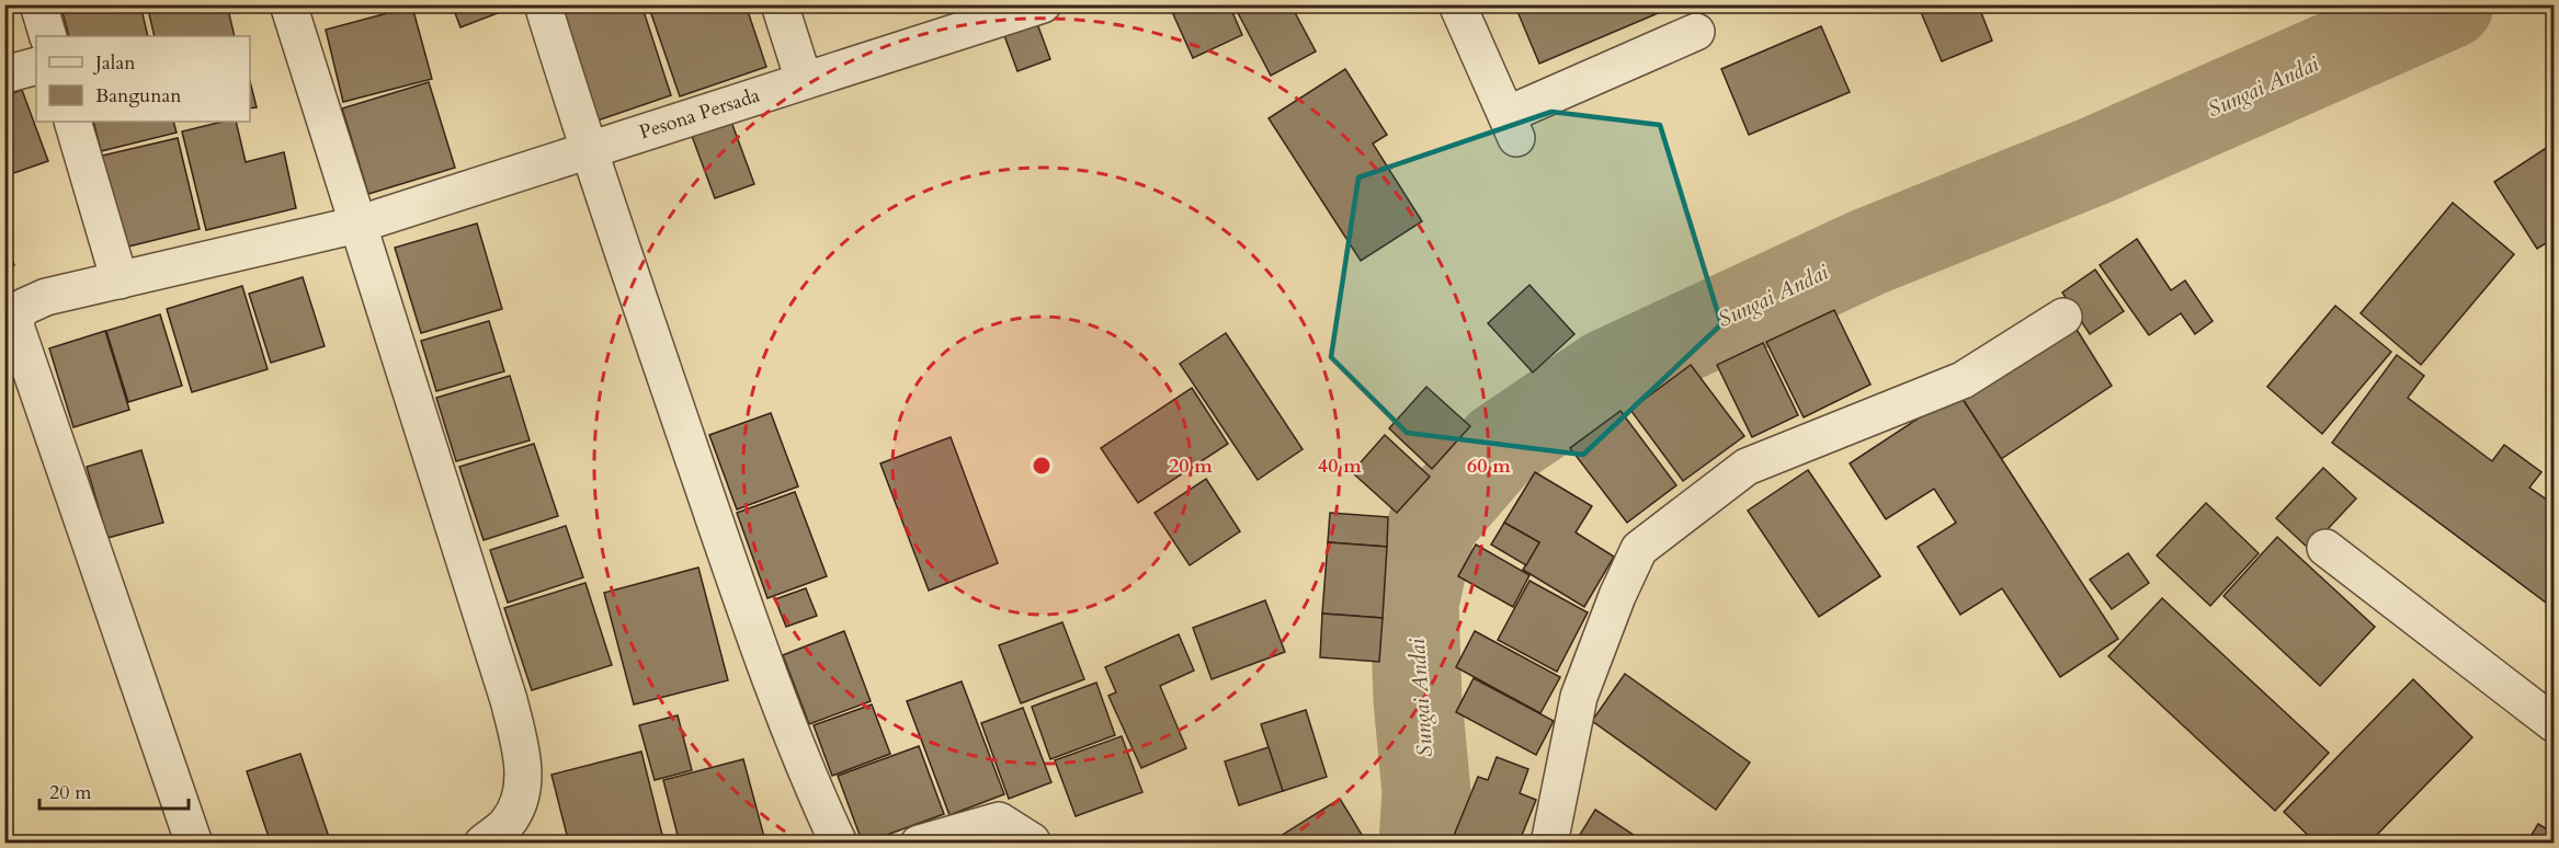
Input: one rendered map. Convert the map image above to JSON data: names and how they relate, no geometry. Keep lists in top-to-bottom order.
{
  "streets": {
    "street": ["Pesona Persada"]
  },
  "water": ["Sungai Andai"],
  "legend": ["Jalan", "Bangunan"],
  "scale_bar": "20 m",
  "rings": ["20 m", "40 m", "60 m"]
}
